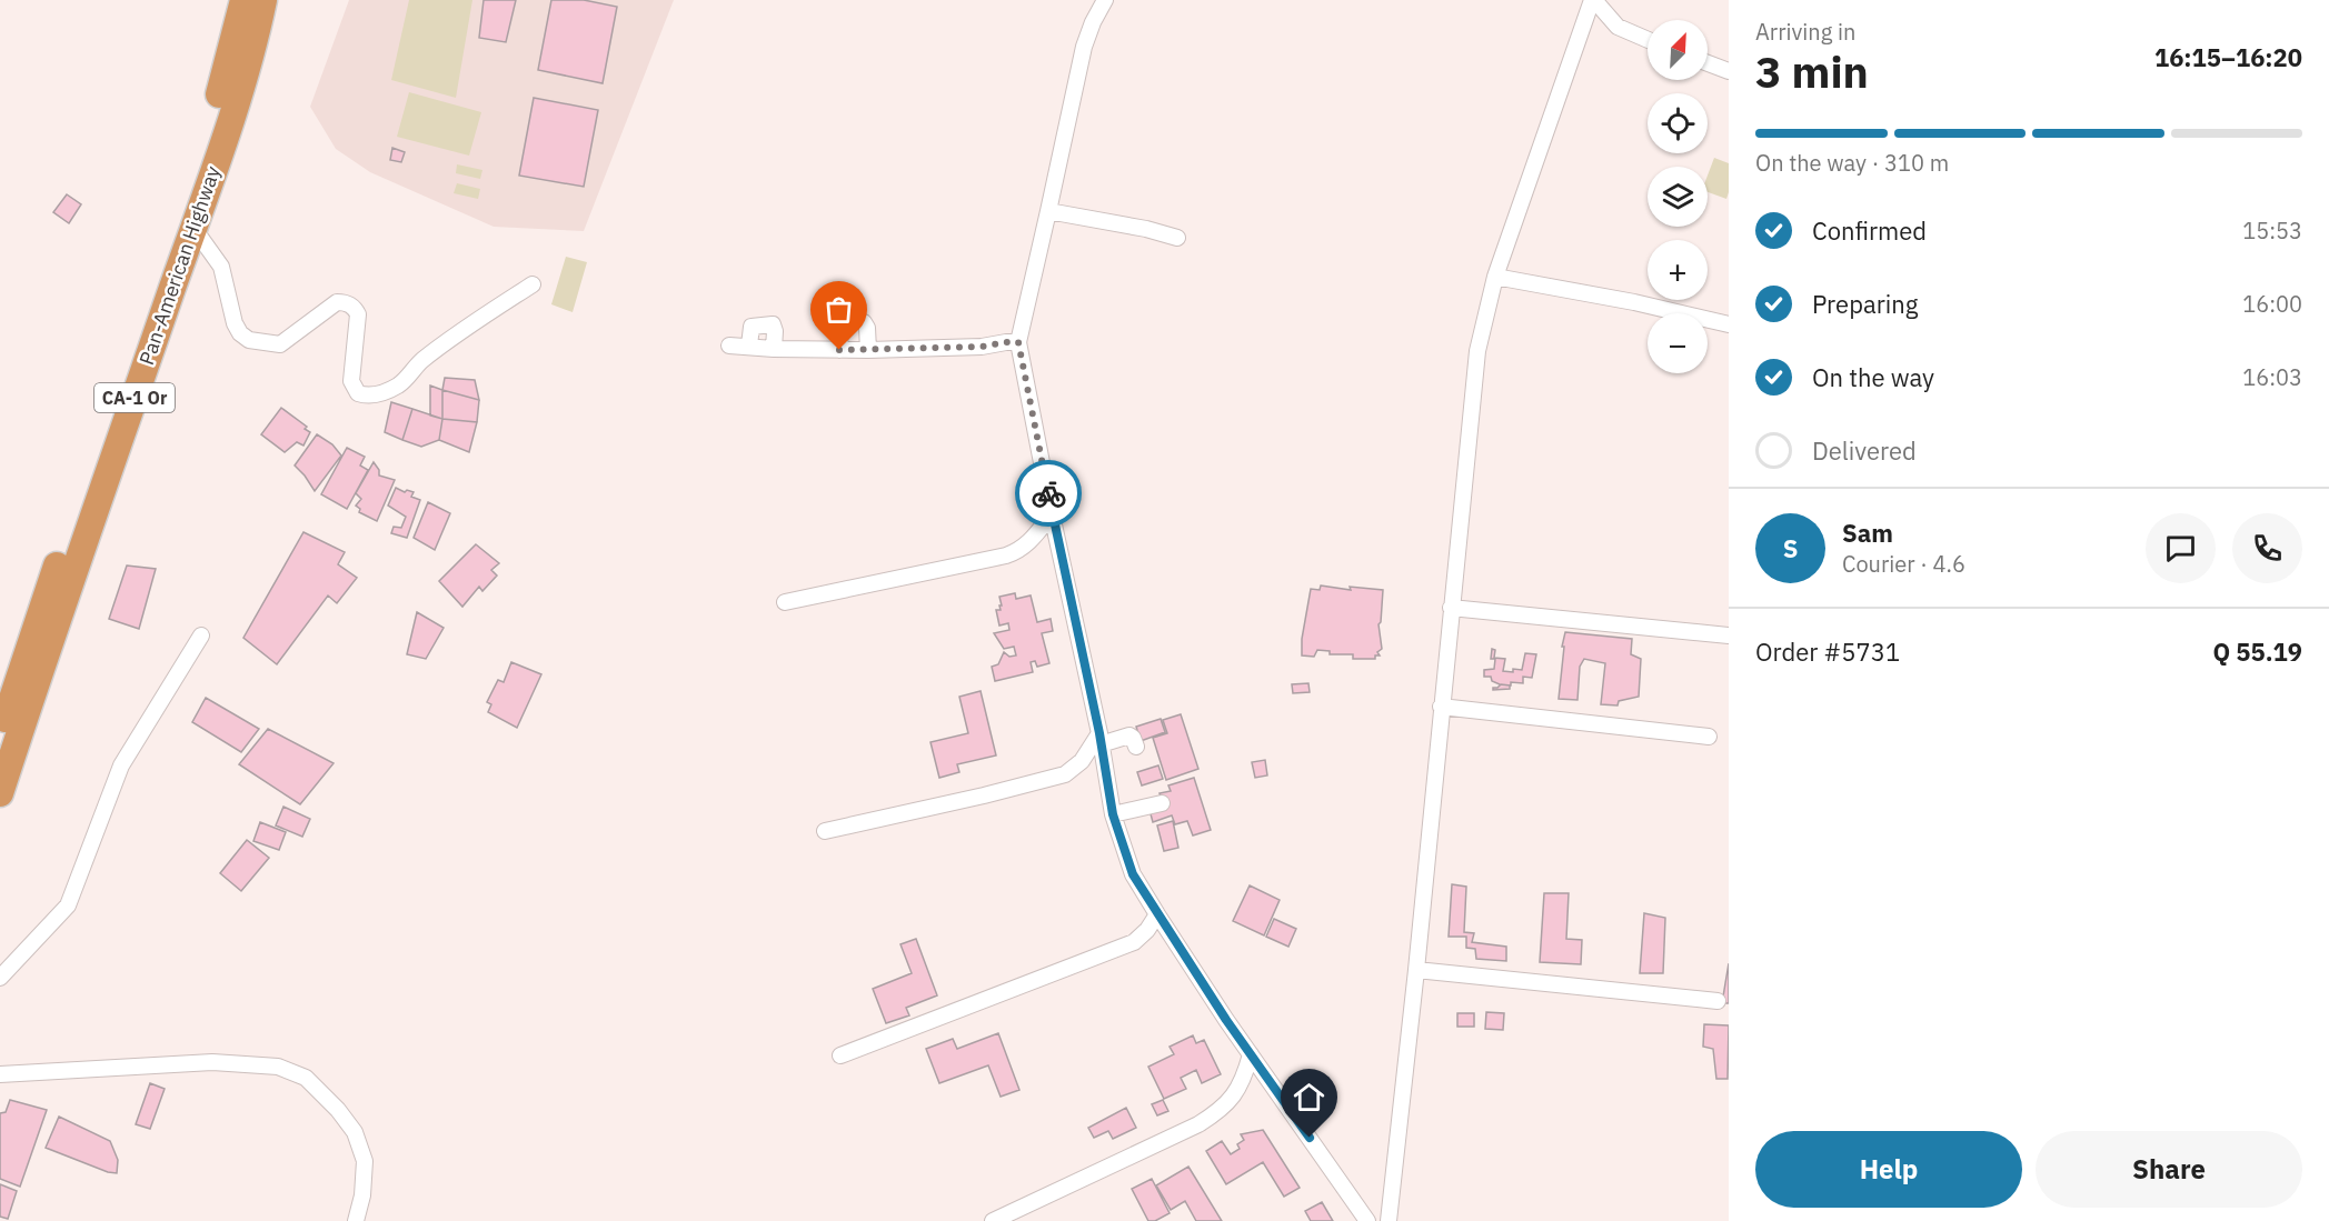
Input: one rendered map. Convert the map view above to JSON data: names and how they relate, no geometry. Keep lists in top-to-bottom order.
{
  "streets": {
    "highway": ["Pan-American Highway", "CA-1 Or"]
  },
  "north": "top right",
  "page": {
    "heading": ["3 min", "Arriving in", "16:15–16:20"],
    "panel": [
      "Sam",
      "Courier · 4.6",
      "Order #5731",
      "Q 55.19"
    ],
    "map_buttons": ["+", "−"],
    "bar": "On the way · 310 m",
    "list": [
      ["Confirmed", "15:53"],
      ["Preparing", "16:00"],
      ["On the way", "16:03"],
      "Delivered"
    ],
    "round": "S",
    "buttons": ["Help", "Share"]
  }
}
